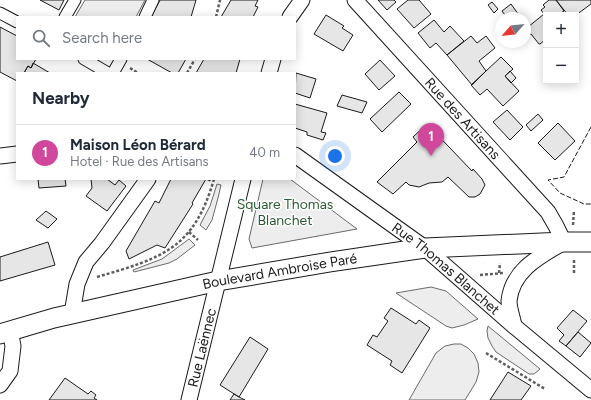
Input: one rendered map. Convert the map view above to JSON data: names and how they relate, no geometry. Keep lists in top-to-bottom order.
{
  "streets": {
    "street": [
      "Rue des Artisans",
      "Rue Thomas Blanchet",
      "Boulevard Ambroise Paré",
      "Rue Laënnec"
    ]
  },
  "crossings": [
    ["Rue des Artisans", "Boulevard Ambroise Paré"],
    ["Rue Thomas Blanchet", "Boulevard Ambroise Paré"],
    ["Boulevard Ambroise Paré", "Rue Laënnec"]
  ],
  "parks": ["Square Thomas Blanchet"],
  "north": "bottom left",
  "page": {
    "map_buttons": ["+", "−"],
    "search": "Search here",
    "heading": "Nearby",
    "pins": "1",
    "list": [
      {
        "mark": "1",
        "name": "Maison Léon Bérard",
        "note": "Hotel · Rue des Artisans",
        "value": "40 m"
      }
    ]
  }
}
